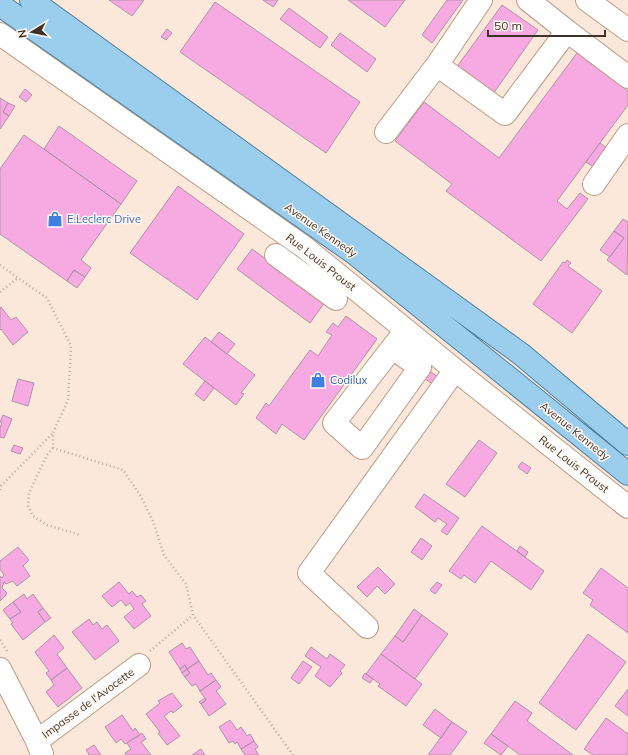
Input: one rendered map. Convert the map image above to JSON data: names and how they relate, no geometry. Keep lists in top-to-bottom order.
{
  "streets": {
    "main road": ["Avenue Kennedy"],
    "street": ["Rue Louis Proust", "Impasse de l'Avocette"]
  },
  "places": {
    "shop": ["E.Leclerc Drive", "Codilux"]
  },
  "scale_bar": "50 m",
  "north": "left"
}
